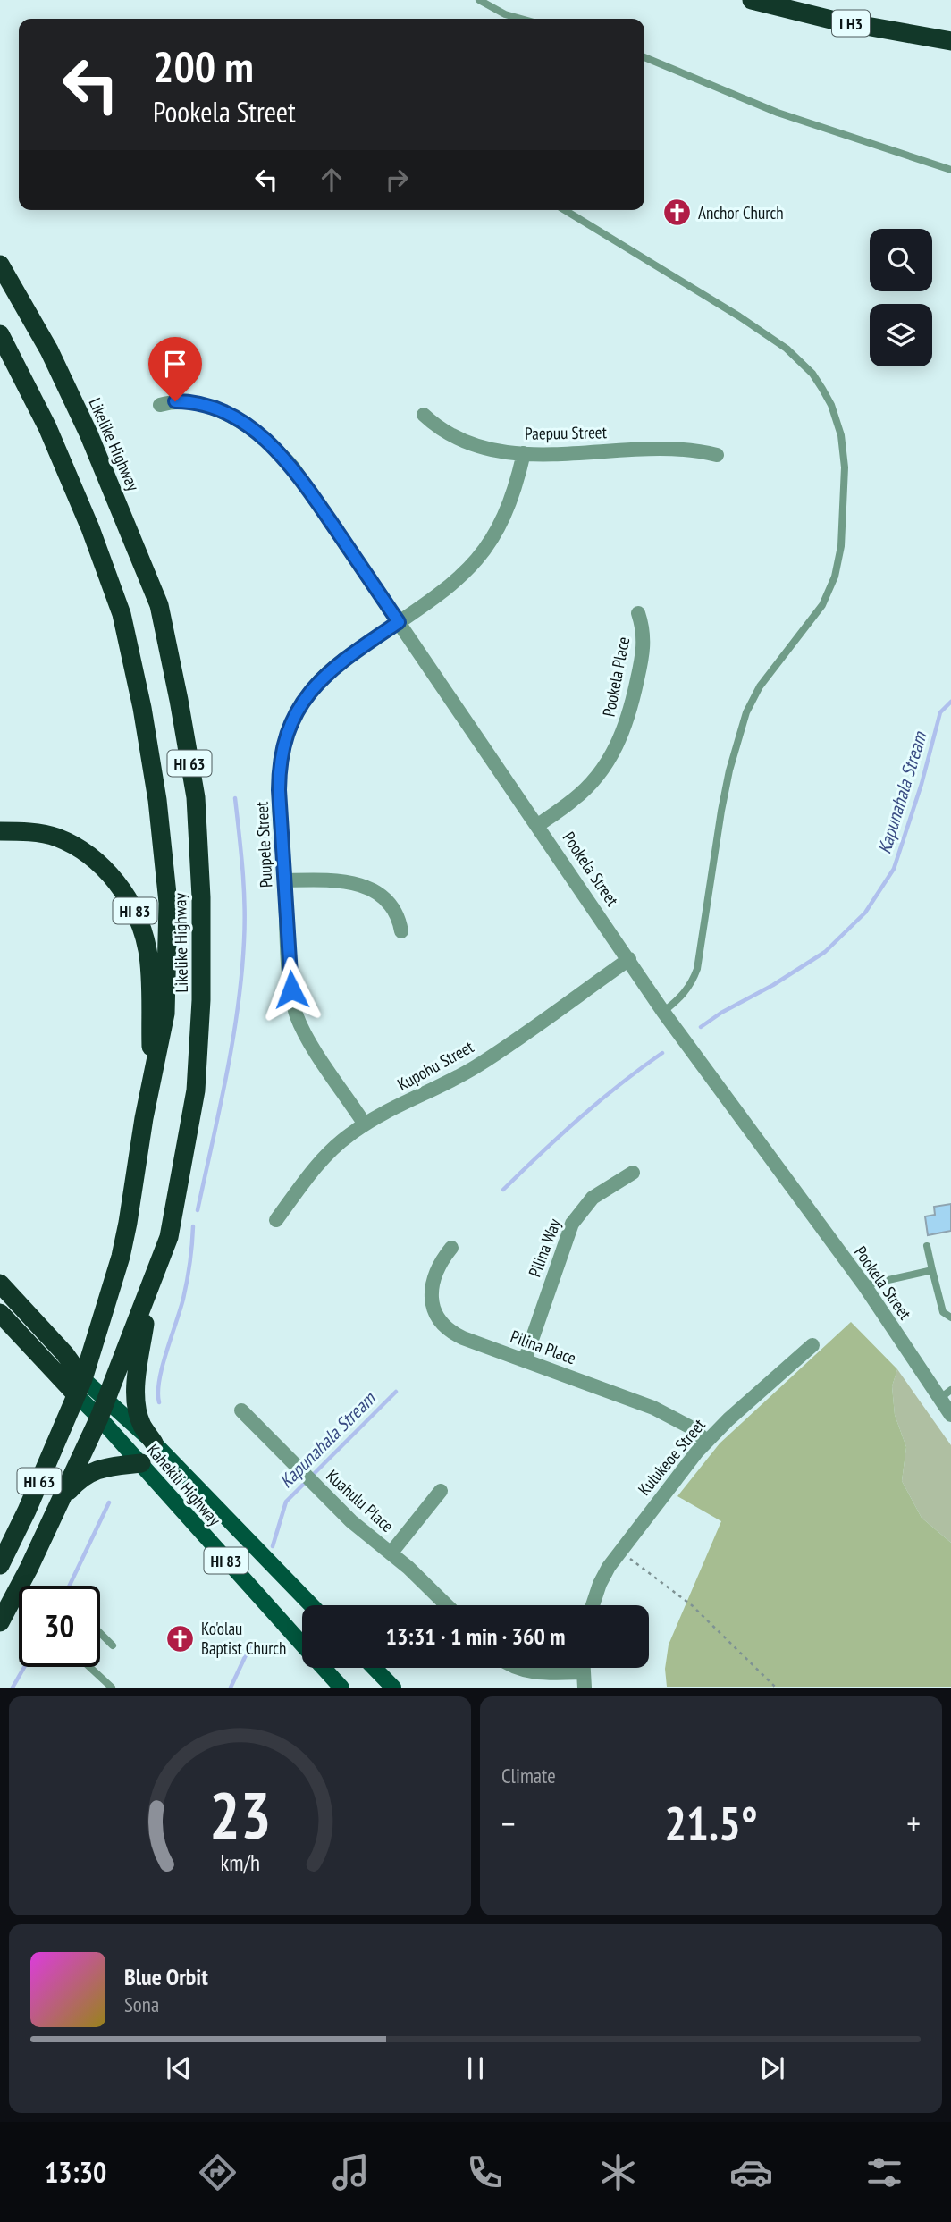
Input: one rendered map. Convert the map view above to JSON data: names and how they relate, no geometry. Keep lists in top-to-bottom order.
{
  "streets": {
    "highway": [
      "I H3",
      "Likelike Highway",
      "HI 63",
      "HI 83"
    ],
    "main road": ["Kahekili Highway"],
    "street": [
      "Paepuu Street",
      "Pookela Place",
      "Puupele Street",
      "Pookela Street",
      "Kupohu Street",
      "Pilina Way",
      "Pilina Place",
      "Kulukeoe Street",
      "Kuahulu Place"
    ]
  },
  "crossings": [
    ["Paepuu Street", "Puupele Street"],
    ["Likelike Highway", "HI 83"],
    ["Likelike Highway", "Kahekili Highway"],
    ["Pookela Place", "Pookela Street"],
    ["Puupele Street", "Pookela Street"],
    ["Puupele Street", "Kupohu Street"],
    ["Pookela Street", "Kupohu Street"],
    ["HI 83", "Kahekili Highway"],
    ["Pilina Way", "Pilina Place"],
    ["Pilina Place", "Kulukeoe Street"]
  ],
  "water": ["Kapunahala Stream"],
  "places": {
    "church": ["Anchor Church", "Ko'olau Baptist Church"]
  },
  "page": {
    "turn": ["200 m", "Pookela Street"],
    "limit": "30",
    "trip": "13:31 · 1 min · 360 m",
    "tile": "Climate",
    "heat": ["−", "21.5°", "+"],
    "song": ["Blue Orbit", "Sona"],
    "tabs": "13:30",
    "gauge": ["23", "km/h"]
  }
}
